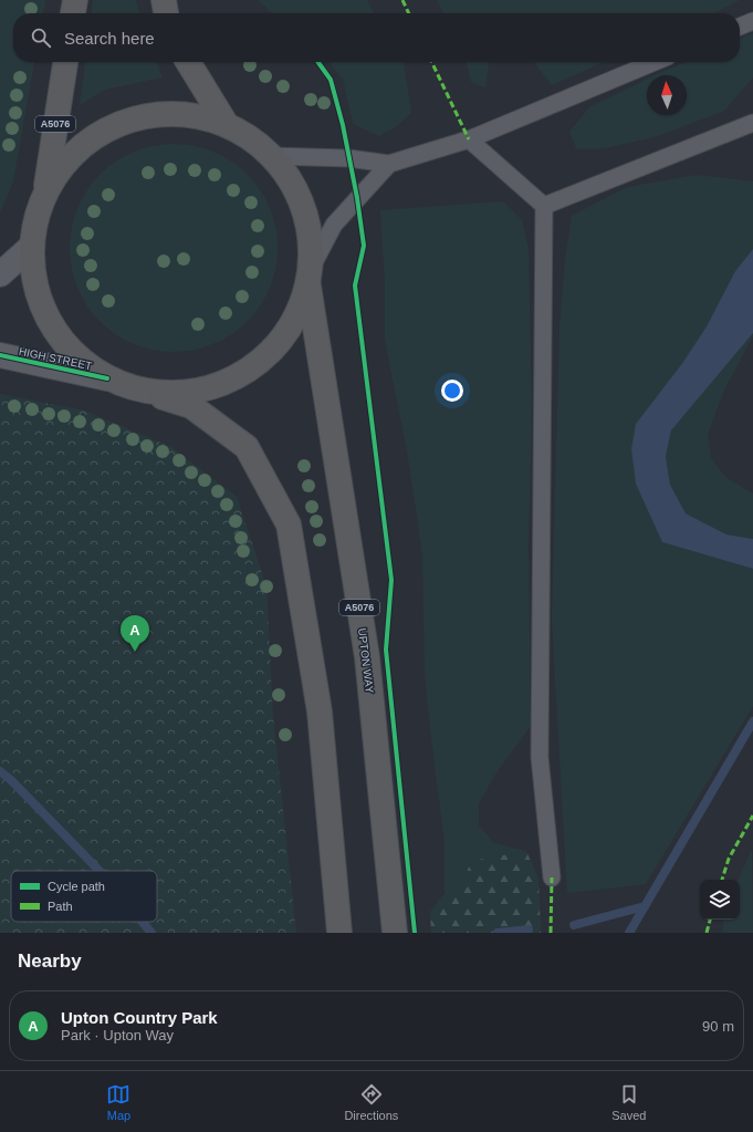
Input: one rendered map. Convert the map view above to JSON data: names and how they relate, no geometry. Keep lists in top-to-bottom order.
{
  "streets": {
    "highway": ["A5076", "UPTON WAY"],
    "street": ["HIGH STREET"]
  },
  "crossings": [
    ["A5076", "UPTON WAY"]
  ],
  "legend": ["Cycle path", "Path"],
  "north": "top",
  "page": {
    "search": "Search here",
    "pins": "A",
    "heading": "Nearby",
    "list": [
      {
        "mark": "A",
        "name": "Upton Country Park",
        "note": "Park · Upton Way",
        "value": "90 m"
      }
    ],
    "nav": ["Map", "Directions", "Saved"]
  }
}
